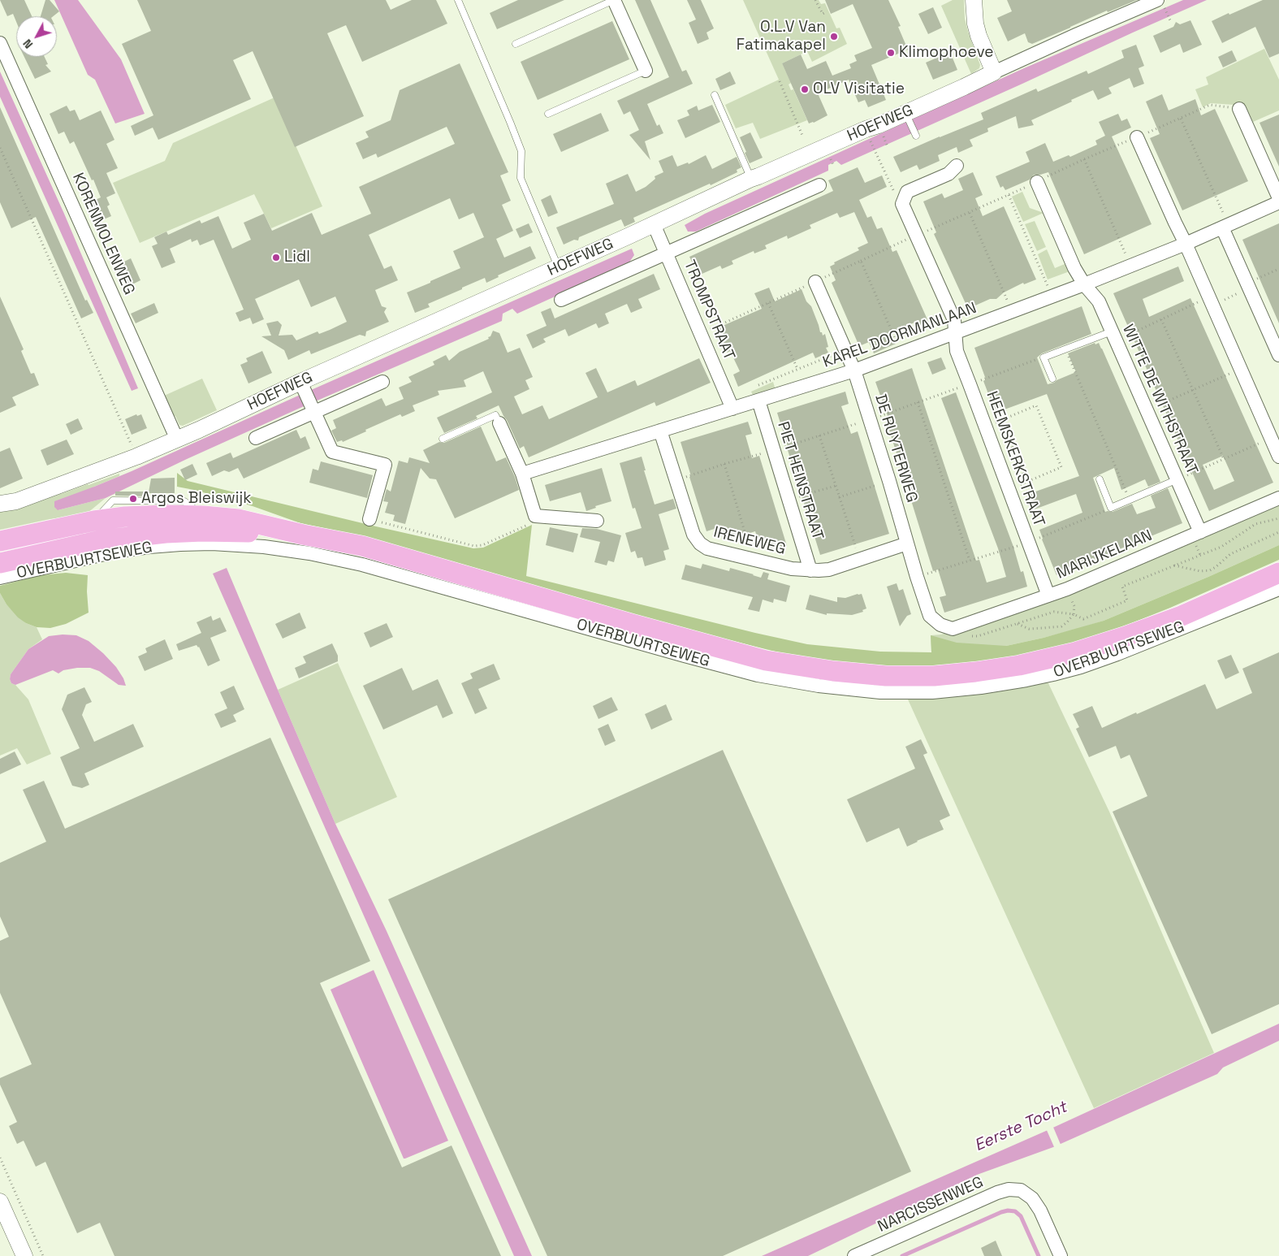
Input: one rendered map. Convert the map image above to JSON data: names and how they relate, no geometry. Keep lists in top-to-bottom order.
{
  "streets": {
    "main road": ["OVERBUURTSEWEG"],
    "street": [
      "HOEFWEG",
      "KORENMOLENWEG",
      "TROMPSTRAAT",
      "KAREL DOORMANLAAN",
      "WITTE DE WITHSTRAAT",
      "DE RUYTERWEG",
      "HEEMSKERKSTRAAT",
      "PIET HEINSTRAAT",
      "IRENEWEG",
      "MARIJKELAAN",
      "NARCISSENWEG"
    ]
  },
  "crossings": [
    ["HOEFWEG", "KORENMOLENWEG"],
    ["HOEFWEG", "TROMPSTRAAT"],
    ["TROMPSTRAAT", "KAREL DOORMANLAAN"],
    ["KAREL DOORMANLAAN", "WITTE DE WITHSTRAAT"],
    ["KAREL DOORMANLAAN", "DE RUYTERWEG"],
    ["KAREL DOORMANLAAN", "HEEMSKERKSTRAAT"],
    ["KAREL DOORMANLAAN", "PIET HEINSTRAAT"],
    ["KAREL DOORMANLAAN", "IRENEWEG"],
    ["WITTE DE WITHSTRAAT", "MARIJKELAAN"],
    ["DE RUYTERWEG", "IRENEWEG"],
    ["DE RUYTERWEG", "MARIJKELAAN"],
    ["HEEMSKERKSTRAAT", "MARIJKELAAN"],
    ["PIET HEINSTRAAT", "IRENEWEG"]
  ],
  "water": ["Eerste Tocht"],
  "places": [
    "O.L.V Van Fatimakapel",
    "Klimophoeve",
    "OLV Visitatie",
    "Lidl",
    "Argos Bleiswijk"
  ],
  "north": "bottom left"
}
